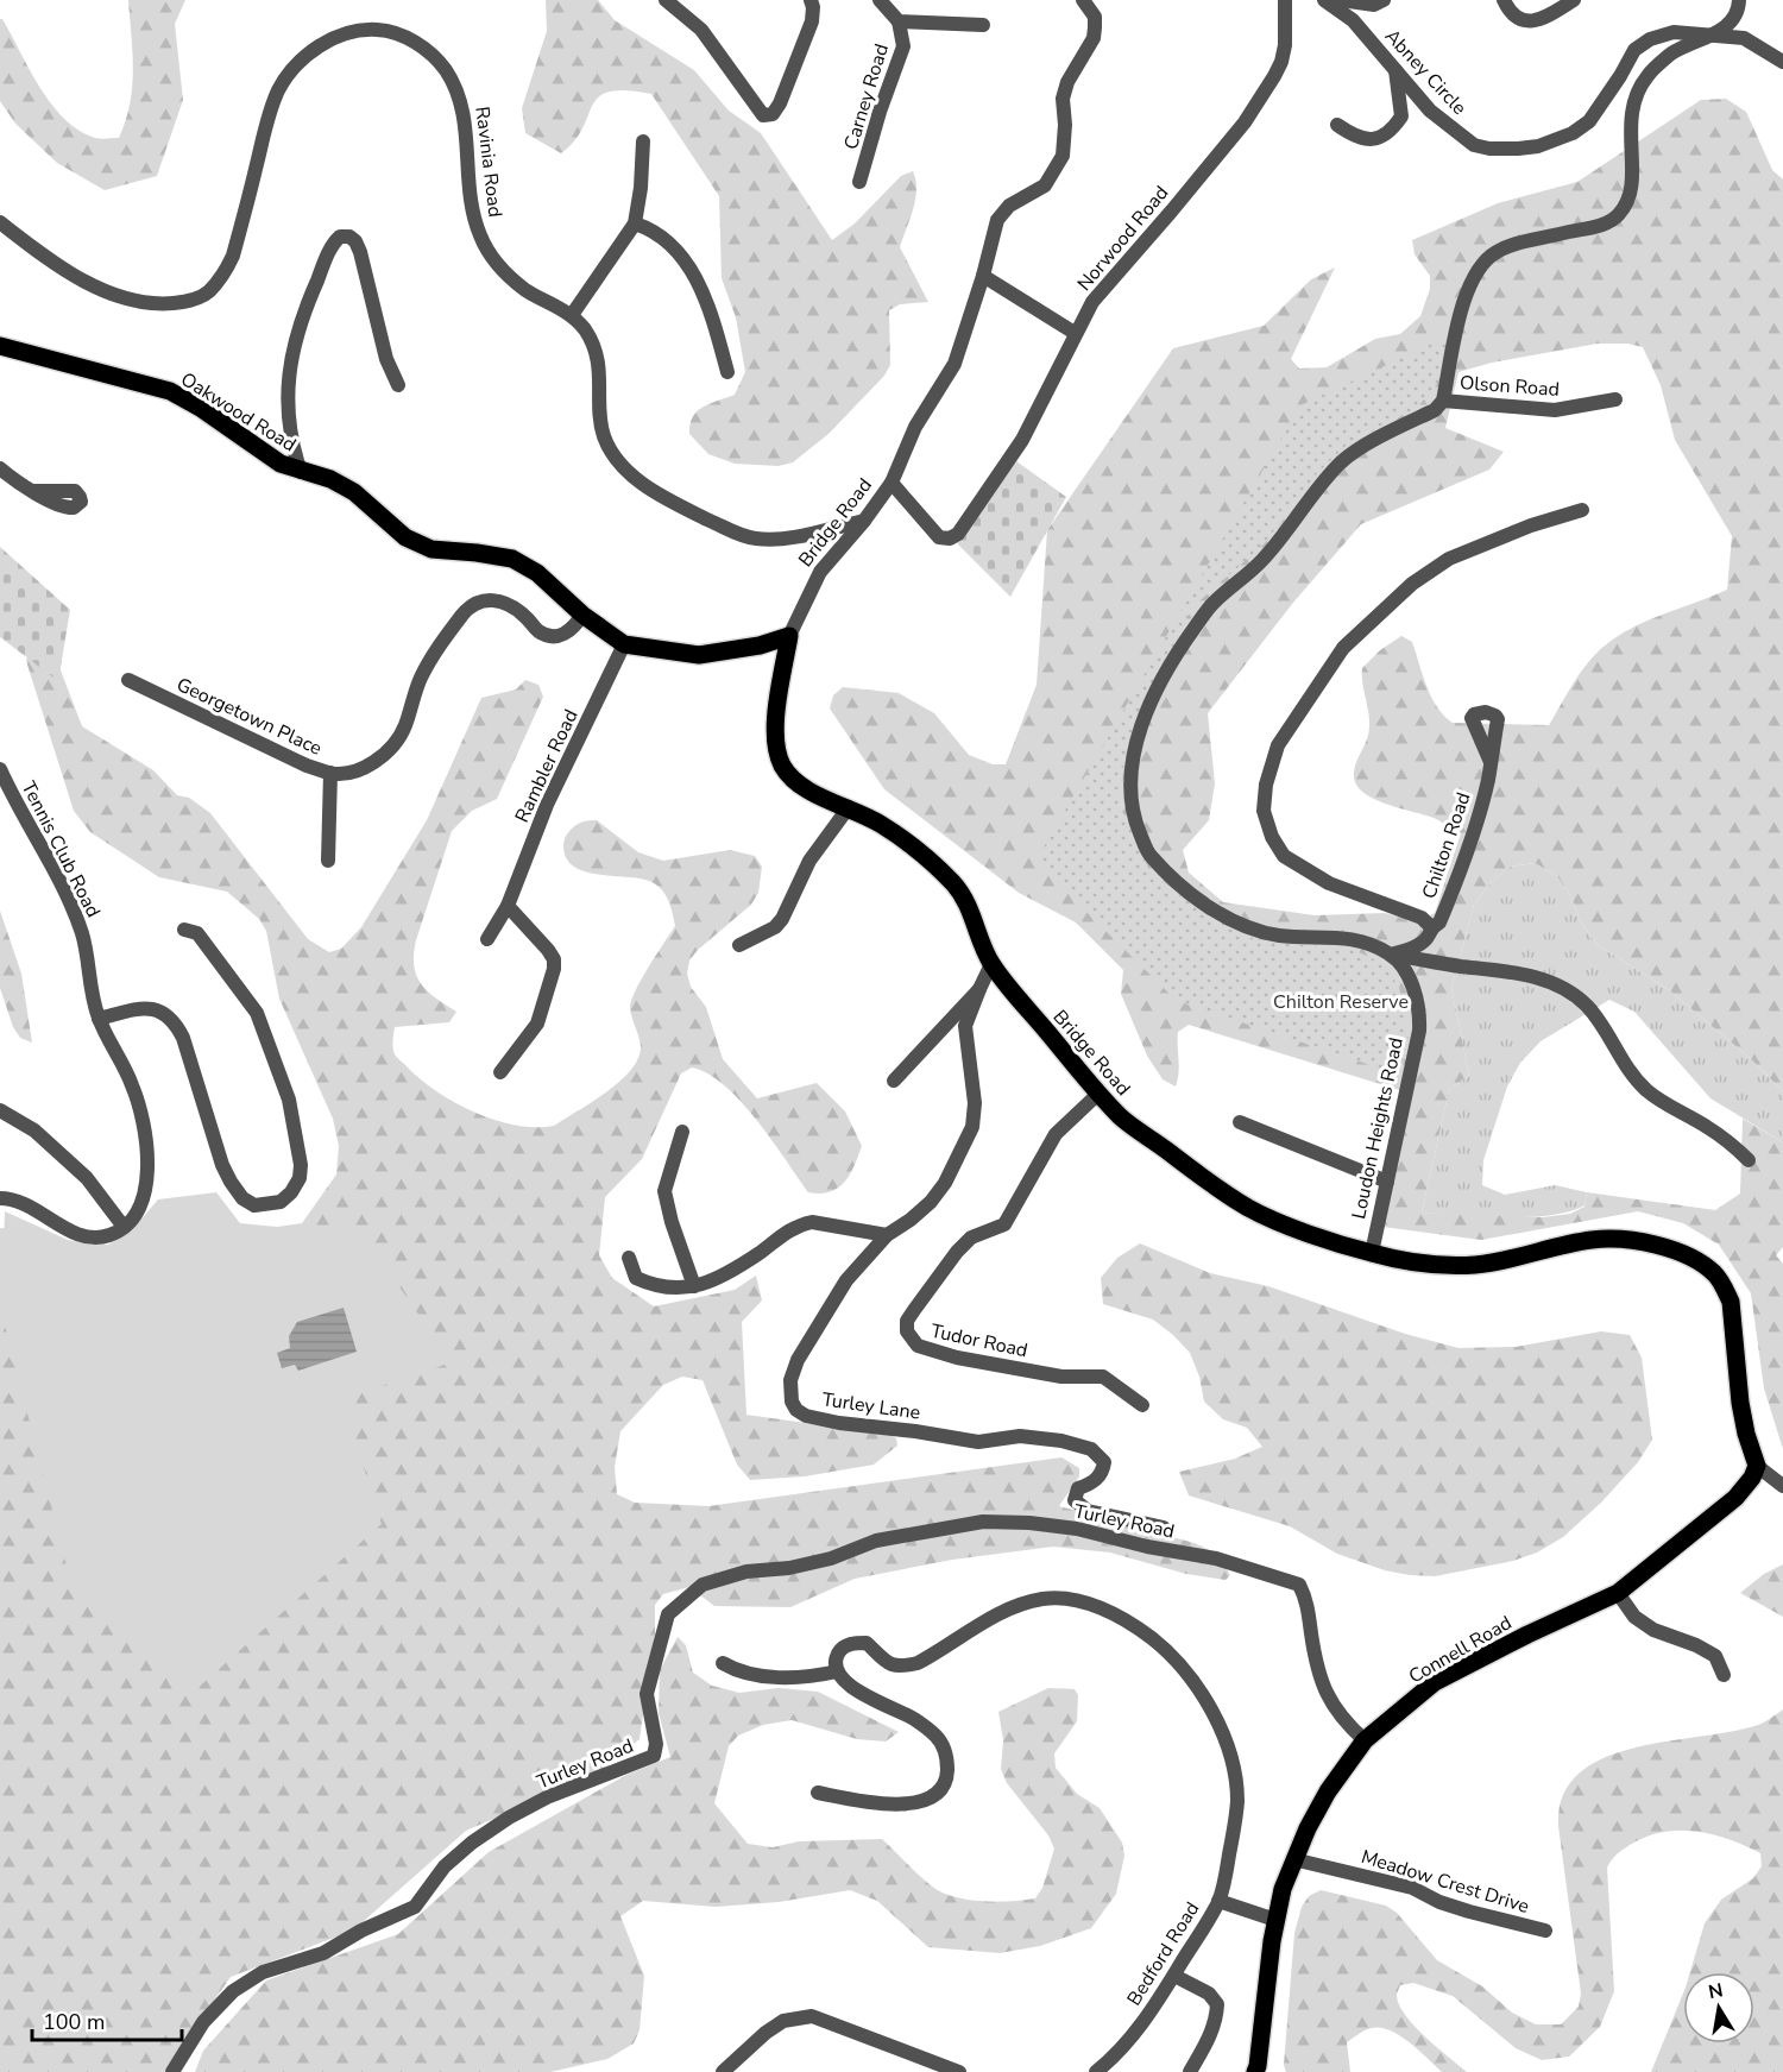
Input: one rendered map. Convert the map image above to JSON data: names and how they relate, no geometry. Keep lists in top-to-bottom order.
{
  "streets": {
    "main road": ["Oakwood Road", "Bridge Road", "Connell Road"],
    "street": [
      "Abney Circle",
      "Carney Road",
      "Ravinia Road",
      "Norwood Road",
      "Olson Road",
      "Georgetown Place",
      "Rambler Road",
      "Chilton Road",
      "Tennis Club Road",
      "Loudon Heights Road",
      "Tudor Road",
      "Turley Lane",
      "Turley Road",
      "Meadow Crest Drive",
      "Bedford Road"
    ]
  },
  "crossings": [
    ["Ravinia Road", "Bridge Road"],
    ["Norwood Road", "Bridge Road"],
    ["Oakwood Road", "Bridge Road"],
    ["Oakwood Road", "Georgetown Place"],
    ["Oakwood Road", "Rambler Road"],
    ["Bridge Road", "Loudon Heights Road"],
    ["Bridge Road", "Tudor Road"],
    ["Chilton Road", "Loudon Heights Road"],
    ["Turley Road", "Connell Road"],
    ["Connell Road", "Meadow Crest Drive"]
  ],
  "parks": ["Chilton Reserve"],
  "scale_bar": "100 m",
  "north": "top"
}
